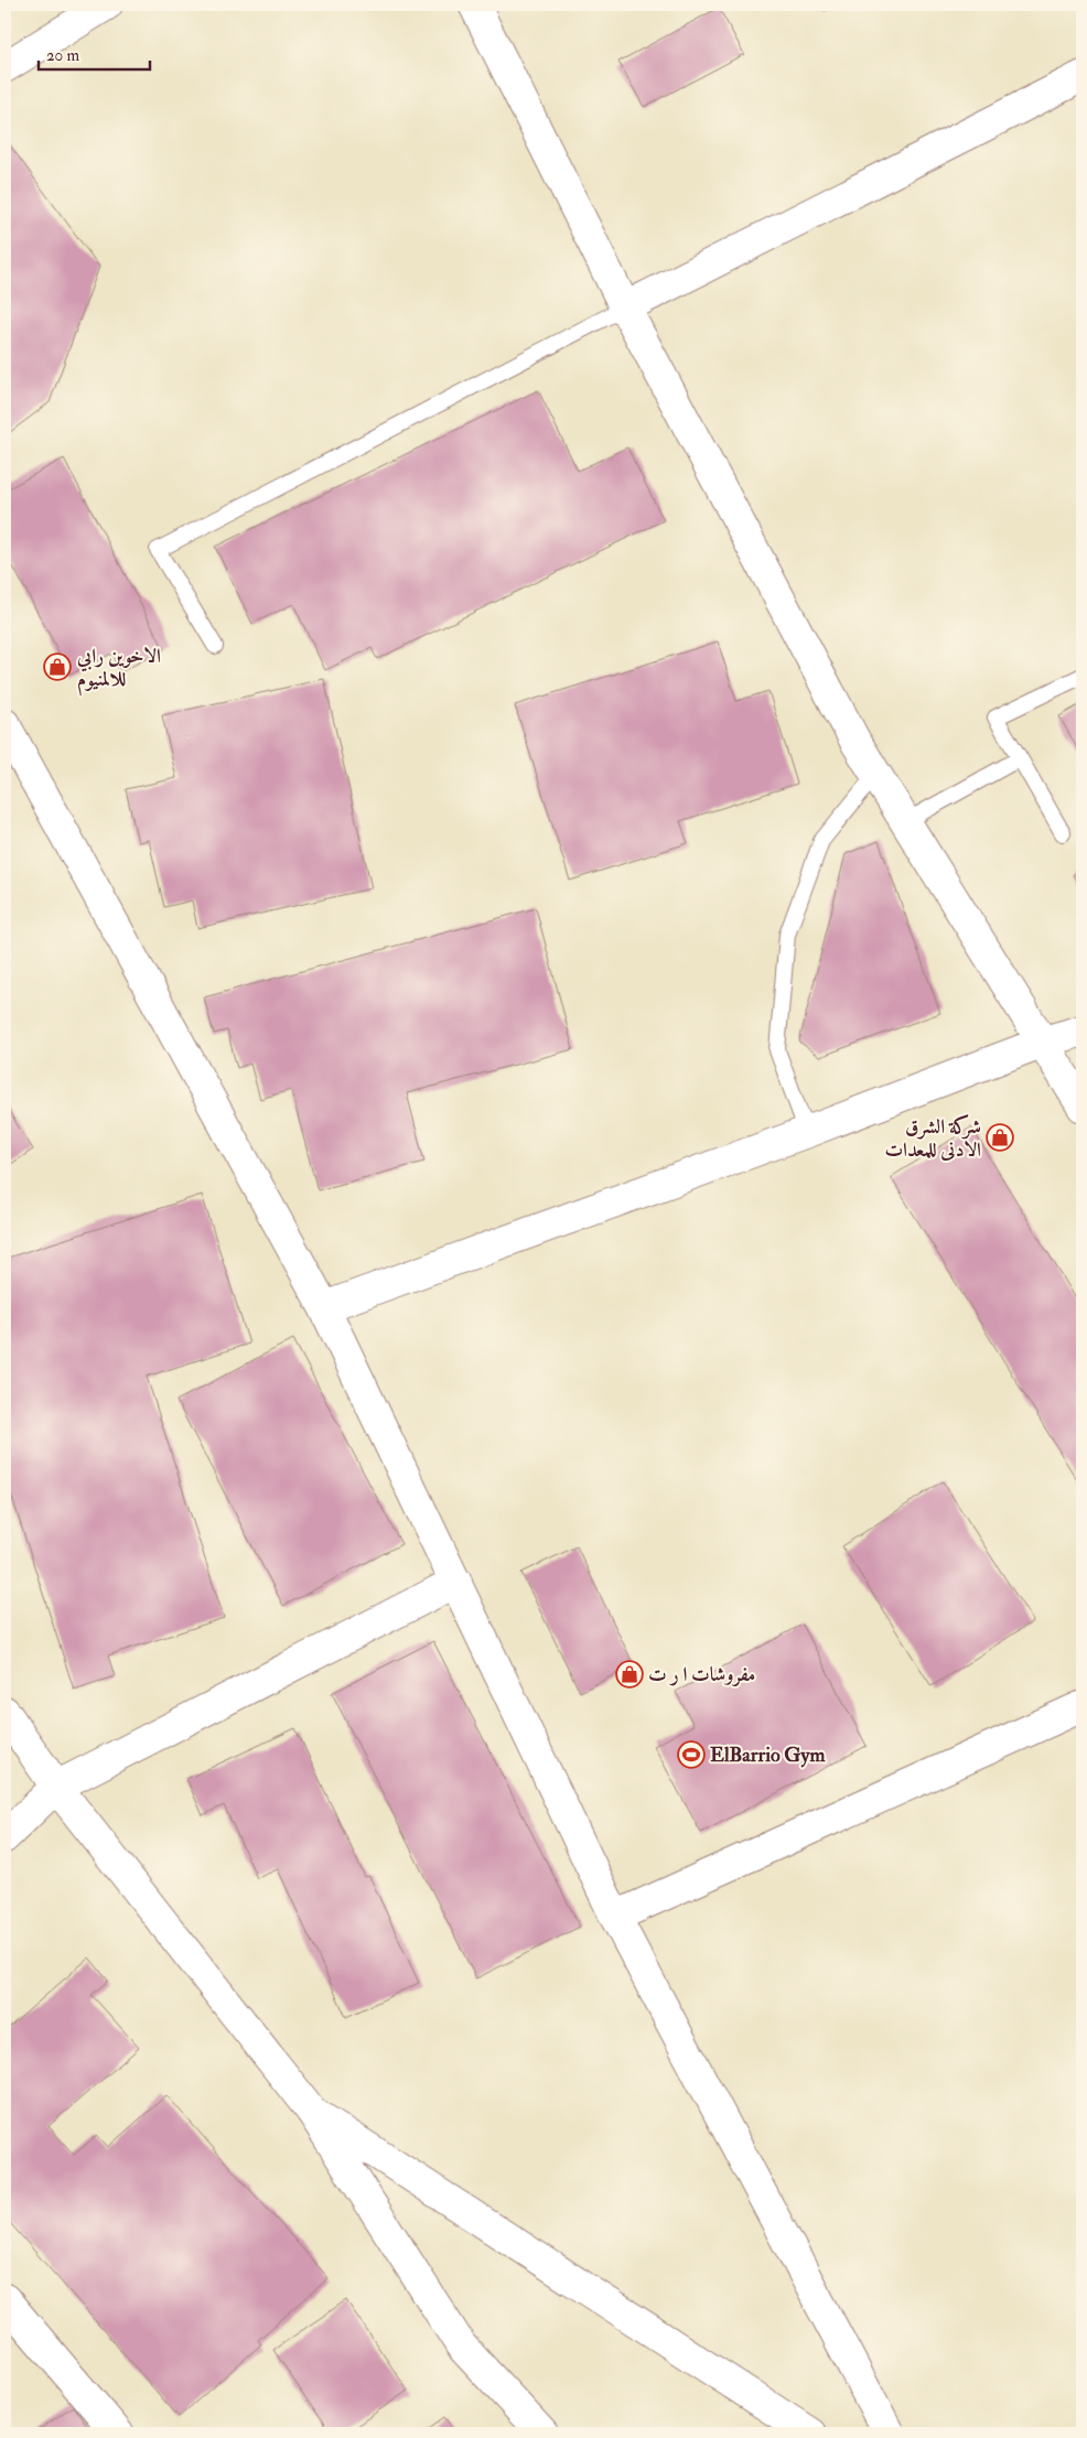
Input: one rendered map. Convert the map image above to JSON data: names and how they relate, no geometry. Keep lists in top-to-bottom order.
{
  "places": {
    "shop": ["الاخوين رابي للالمنيوم", "شركة الشرق الادنى للمعدات", "مفروشات ا ر ت"],
    "sports": ["ElBarrio Gym"]
  },
  "scale_bar": "20 m"
}
